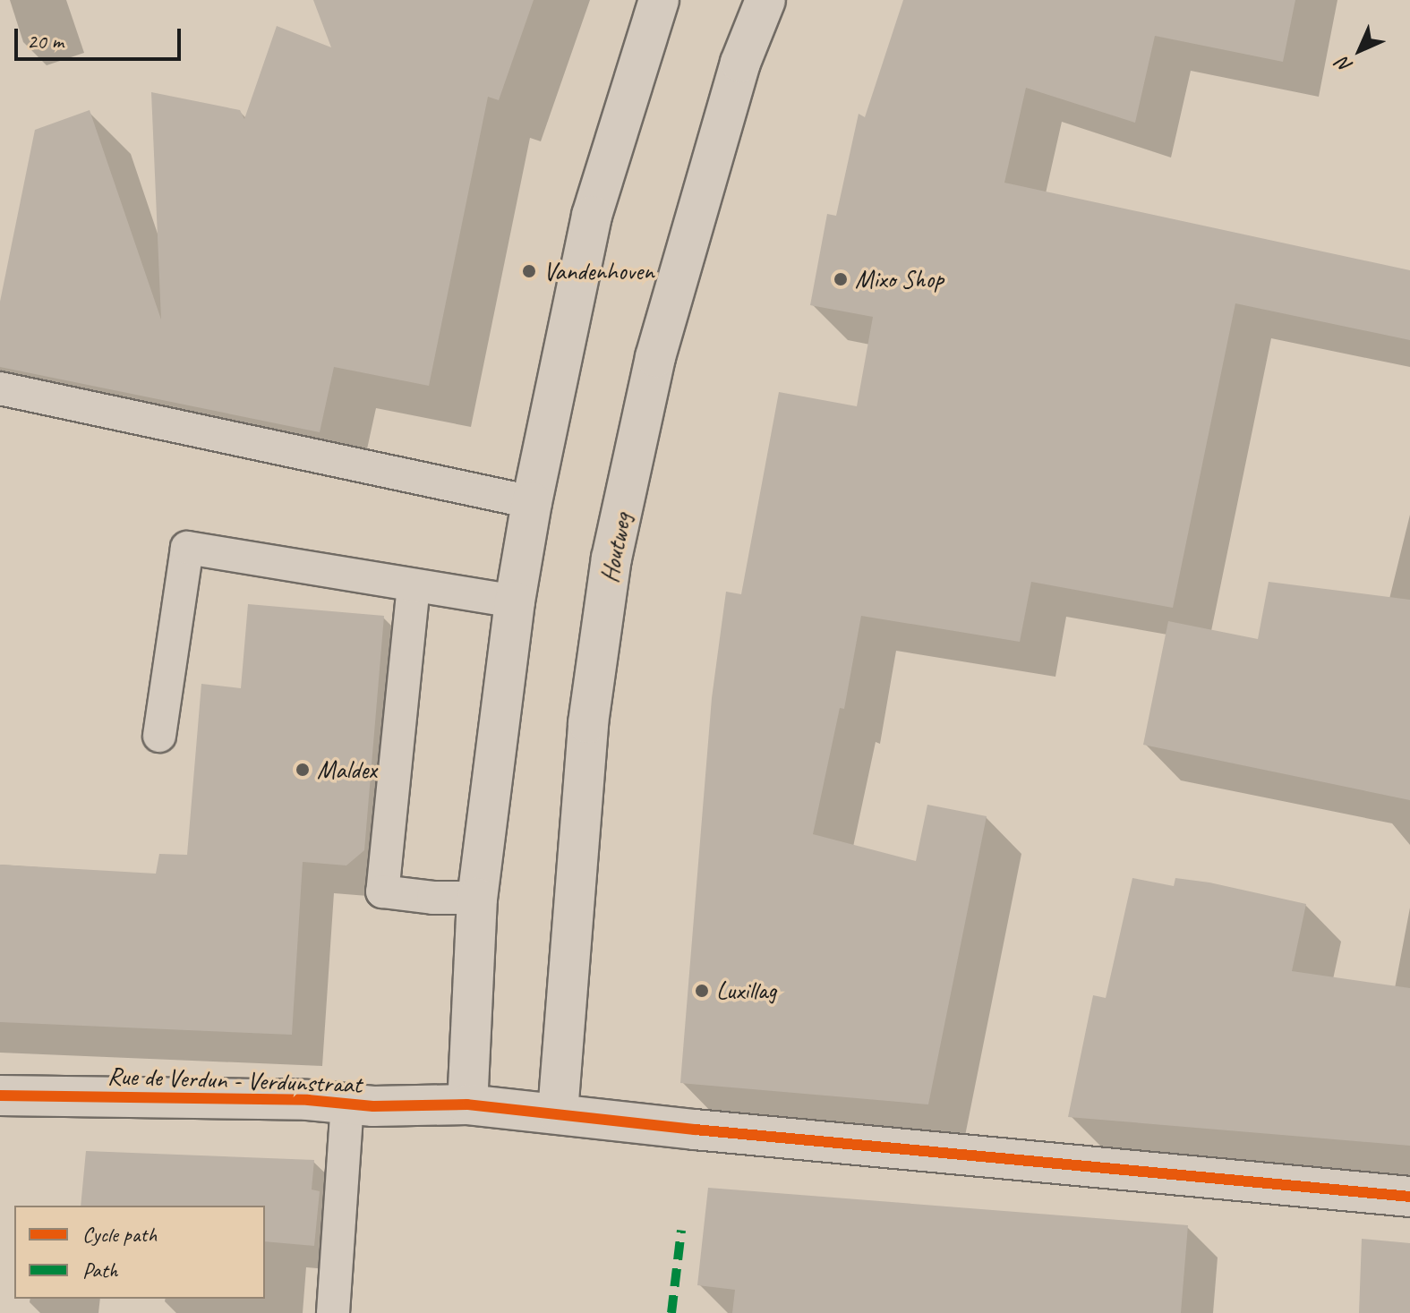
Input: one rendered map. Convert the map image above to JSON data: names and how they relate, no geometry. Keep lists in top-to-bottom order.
{
  "streets": {
    "main road": ["Houtweg", "Rue de Verdun - Verdunstraat"]
  },
  "crossings": [
    ["Houtweg", "Rue de Verdun - Verdunstraat"]
  ],
  "places": [
    "Vandenhoven",
    "Mixo Shop",
    "Maldex",
    "Luxillag"
  ],
  "legend": ["Cycle path", "Path"],
  "scale_bar": "20 m",
  "north": "bottom left"
}
